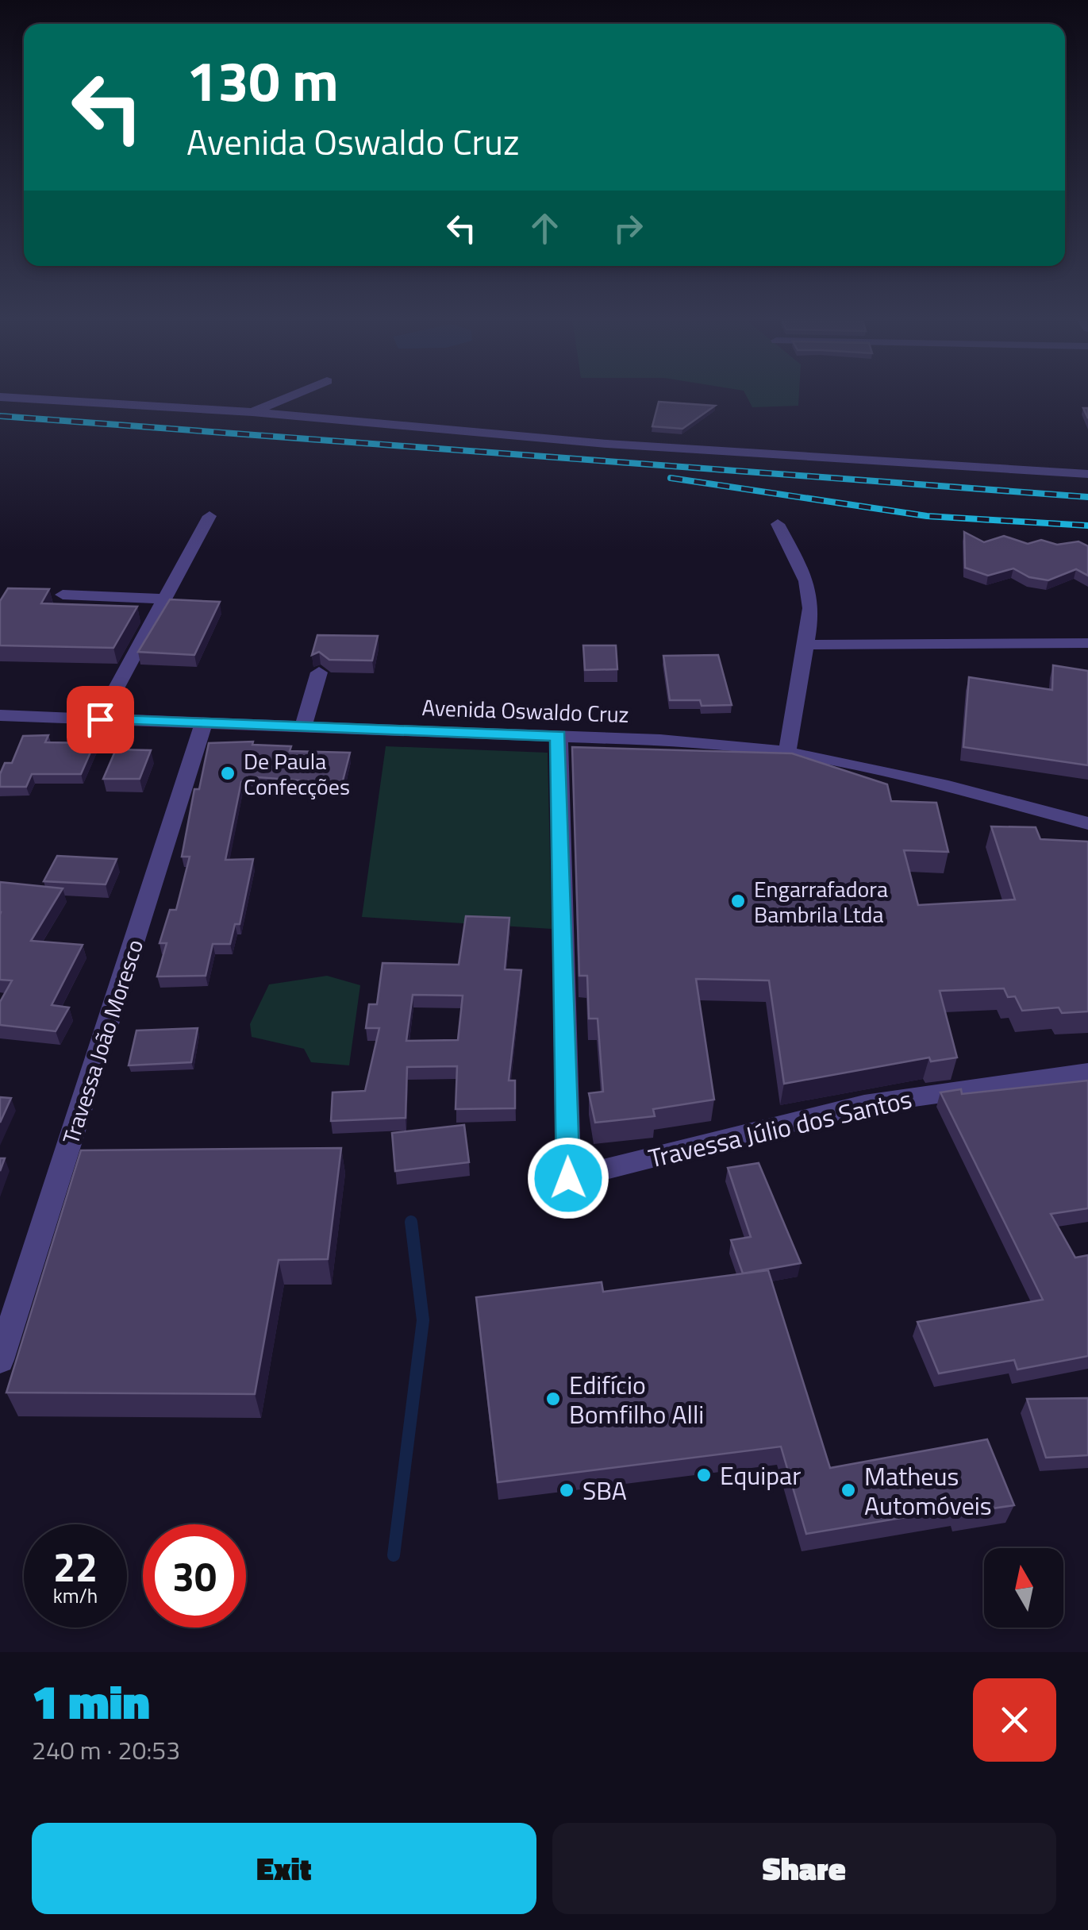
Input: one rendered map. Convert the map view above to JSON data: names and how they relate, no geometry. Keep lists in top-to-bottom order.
{
  "streets": {
    "street": ["Avenida Oswaldo Cruz", "Travessa João Moresco", "Travessa Júlio dos Santos"]
  },
  "crossings": [
    ["Avenida Oswaldo Cruz", "Travessa João Moresco"],
    ["Avenida Oswaldo Cruz", "Travessa Júlio dos Santos"]
  ],
  "places": [
    "De Paula Confecções",
    "Engarrafadora Bambrila Ltda",
    "Edifício Bomfilho Alli",
    "Equipar",
    "SBA",
    "Matheus Automóveis"
  ],
  "north": "top",
  "page": {
    "turn": ["130 m", "Avenida Oswaldo Cruz"],
    "speed": "22 km/h",
    "limit": "30",
    "heading": ["1 min", "240 m · 20:53"],
    "buttons": ["Exit", "Share"]
  }
}
